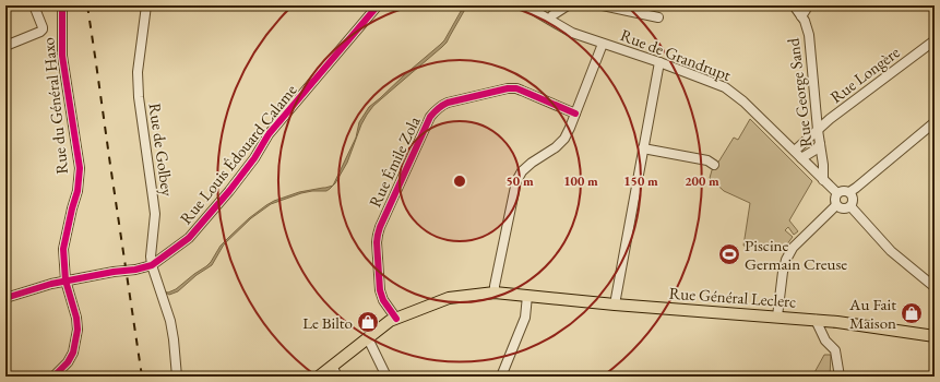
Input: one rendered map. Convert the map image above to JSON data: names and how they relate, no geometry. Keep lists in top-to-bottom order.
{
  "streets": {
    "main road": ["Rue Général Leclerc"],
    "street": [
      "Rue de Grandrupt",
      "Rue Longère",
      "Rue George Sand",
      "Rue du Général Haxo",
      "Rue de Golbey",
      "Rue Louis Édouard Calame",
      "Rue Émile Zola"
    ]
  },
  "crossings": [
    ["Rue de Grandrupt", "Rue Longère"],
    ["Rue de Grandrupt", "Rue George Sand"],
    ["Rue Longère", "Rue George Sand"],
    ["Rue du Général Haxo", "Rue Louis Édouard Calame"],
    ["Rue de Golbey", "Rue Louis Édouard Calame"],
    ["Rue Émile Zola", "Rue Général Leclerc"]
  ],
  "places": {
    "sports": ["Piscine Germain Creuse"],
    "shop": ["Au Fait Maison", "Le Bilto"]
  },
  "rings": [
    "50 m",
    "100 m",
    "150 m",
    "200 m"
  ]
}
